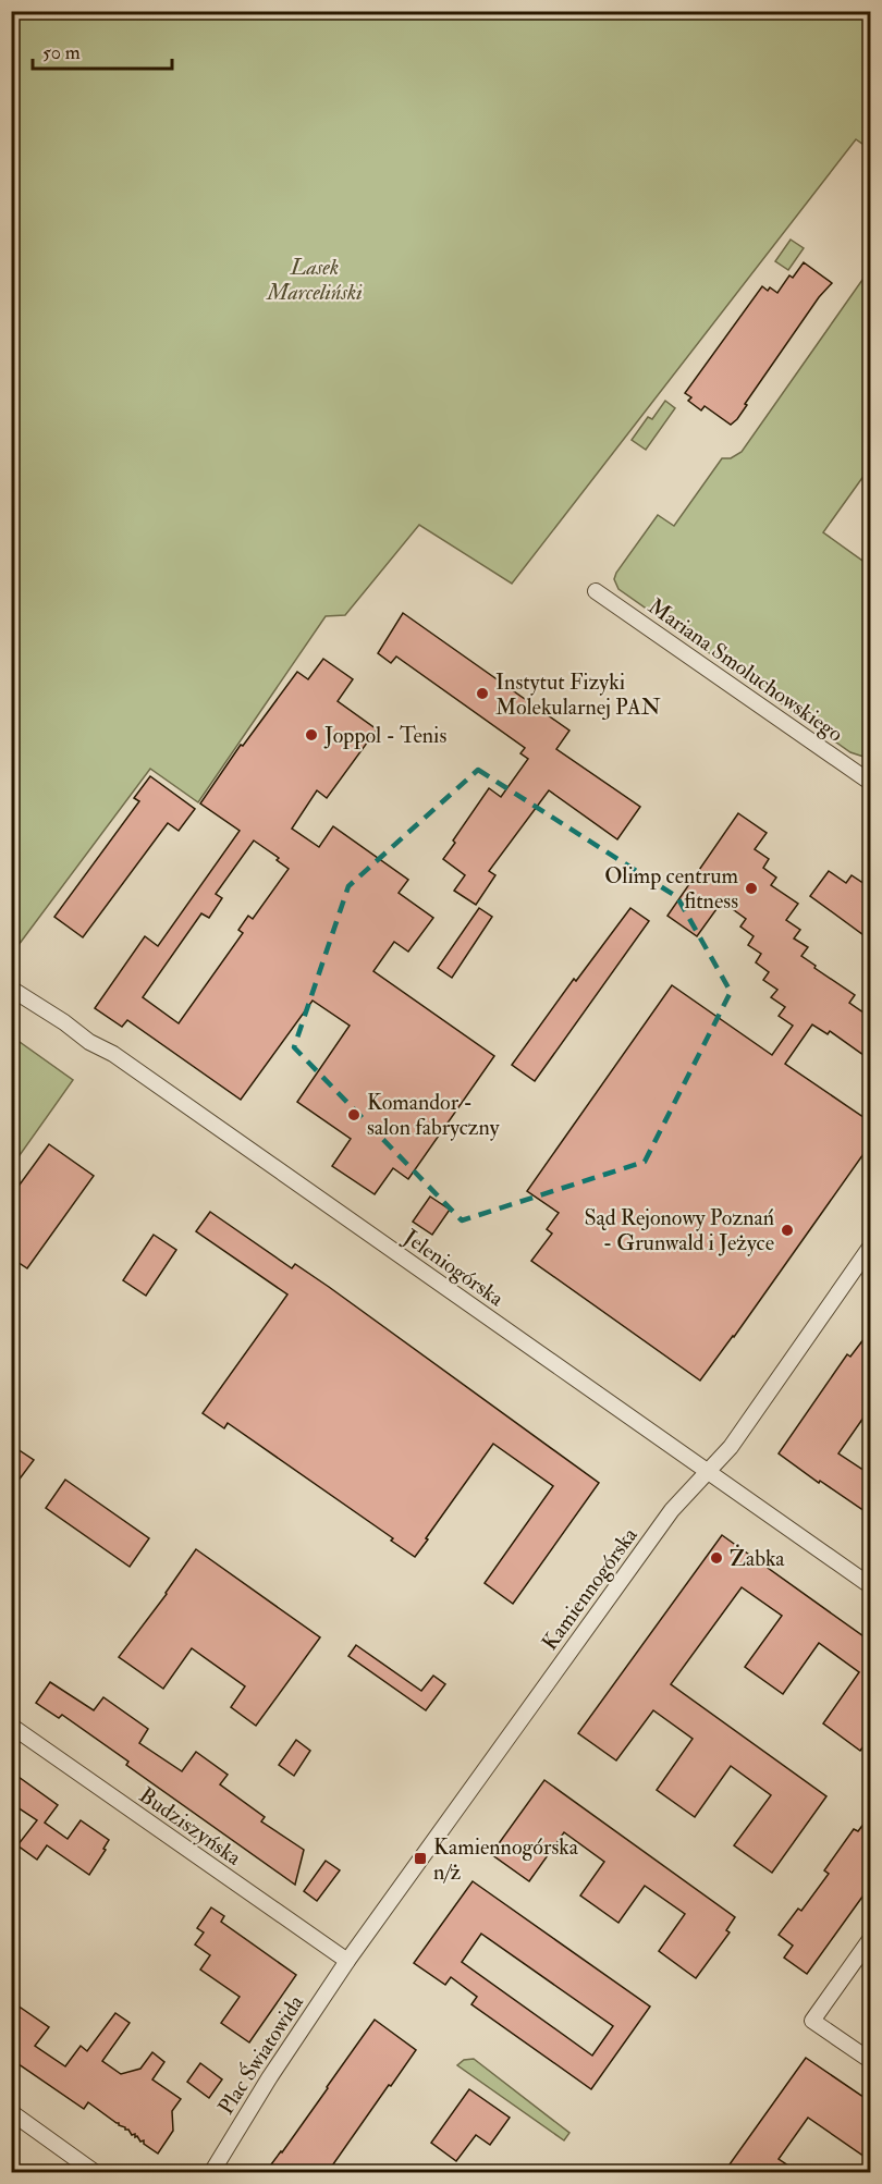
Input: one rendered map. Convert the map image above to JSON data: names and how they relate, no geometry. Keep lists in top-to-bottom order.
{
  "streets": {
    "street": [
      "Mariana Smoluchowskiego",
      "Jeleniogórska",
      "Kamiennogórska",
      "Budziszyńska",
      "Plac Światowida"
    ]
  },
  "crossings": [
    ["Jeleniogórska", "Kamiennogórska"],
    ["Kamiennogórska", "Budziszyńska"],
    ["Kamiennogórska", "Plac Światowida"],
    ["Budziszyńska", "Plac Światowida"]
  ],
  "parks": ["Lasek Marceliński"],
  "places": {
    "other": [
      "Instytut Fizyki Molekularnej PAN",
      "Joppol - Tenis",
      "Olimp centrum fitness",
      "Komandor - salon fabryczny",
      "Sąd Rejonowy Poznań - Grunwald i Jeżyce",
      "Żabka"
    ],
    "transit": ["Kamiennogórska n/ż"]
  },
  "scale_bar": "50 m"
}
